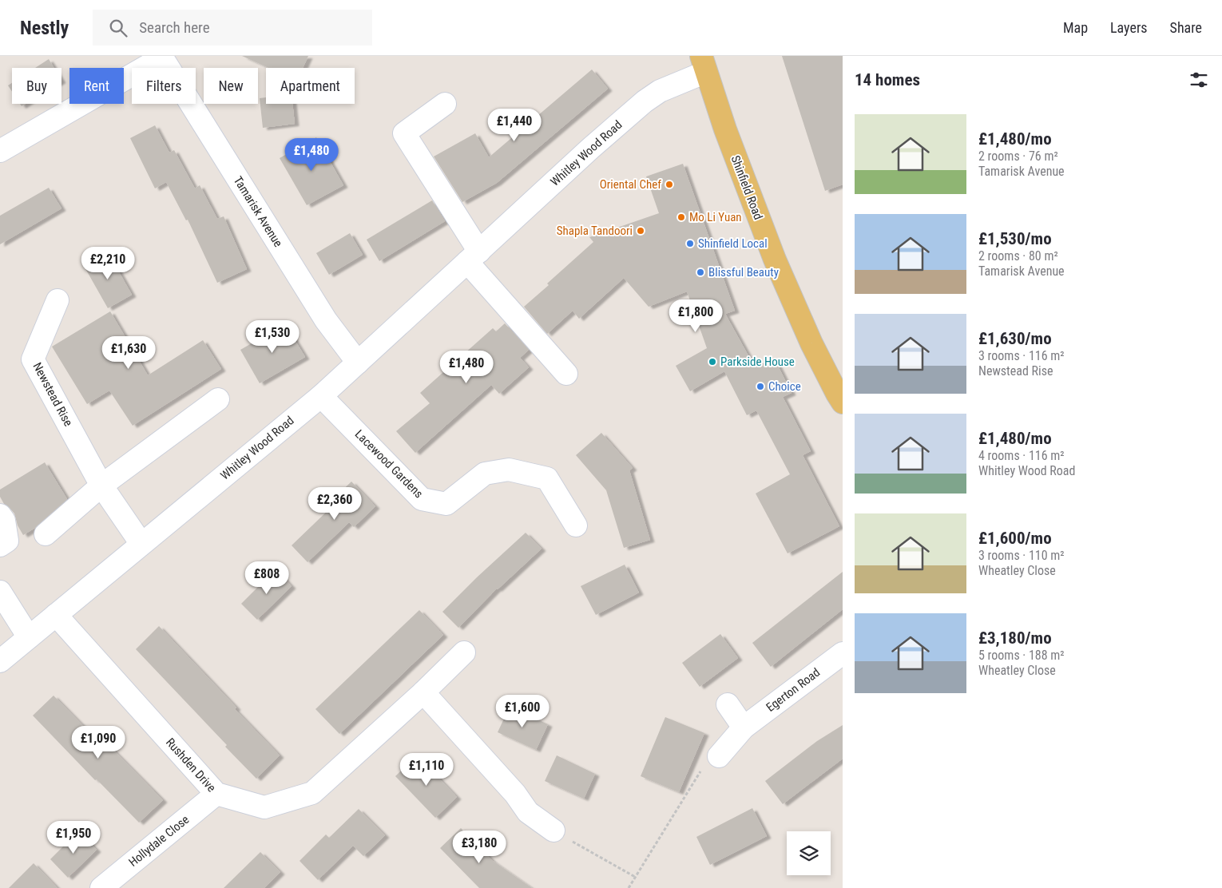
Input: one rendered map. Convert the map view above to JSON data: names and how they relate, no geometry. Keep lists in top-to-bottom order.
{
  "streets": {
    "main road": ["Shinfield Road"],
    "street": [
      "Whitley Wood Road",
      "Tamarisk Avenue",
      "Newstead Rise",
      "Lacewood Gardens",
      "Egerton Road",
      "Rushden Drive",
      "Hollydale Close"
    ]
  },
  "crossings": [
    ["Whitley Wood Road", "Shinfield Road"],
    ["Whitley Wood Road", "Tamarisk Avenue"],
    ["Whitley Wood Road", "Newstead Rise"],
    ["Whitley Wood Road", "Lacewood Gardens"],
    ["Whitley Wood Road", "Rushden Drive"],
    ["Rushden Drive", "Hollydale Close"]
  ],
  "places": [
    "Oriental Chef",
    "Mo Li Yuan",
    "Shapla Tandoori",
    "Shinfield Local",
    "Blissful Beauty",
    "Parkside House",
    "Choice"
  ],
  "page": {
    "header": "Nestly",
    "search": "Search here",
    "nav": ["Map", "Layers", "Share"],
    "heading": "14 homes",
    "chip": [
      "Buy",
      "Rent",
      "Filters",
      "New",
      "Apartment"
    ],
    "list": [
      {
        "name": "£1,480/mo",
        "note": "2 rooms · 76 m² · Tamarisk Avenue"
      },
      {
        "name": "£1,530/mo",
        "note": "2 rooms · 80 m² · Tamarisk Avenue"
      },
      {
        "name": "£1,630/mo",
        "note": "3 rooms · 116 m² · Newstead Rise"
      },
      {
        "name": "£1,480/mo",
        "note": "4 rooms · 116 m² · Whitley Wood Road"
      },
      {
        "name": "£1,600/mo",
        "note": "3 rooms · 110 m² · Wheatley Close"
      },
      {
        "name": "£3,180/mo",
        "note": "5 rooms · 188 m² · Wheatley Close"
      }
    ],
    "price": [
      "£1,440",
      "£1,480",
      "£2,210",
      "£1,800",
      "£1,530",
      "£1,630",
      "£1,480",
      "£2,360",
      "£808",
      "£1,600",
      "£1,090",
      "£1,110",
      "£1,950",
      "£3,180"
    ]
  }
}
